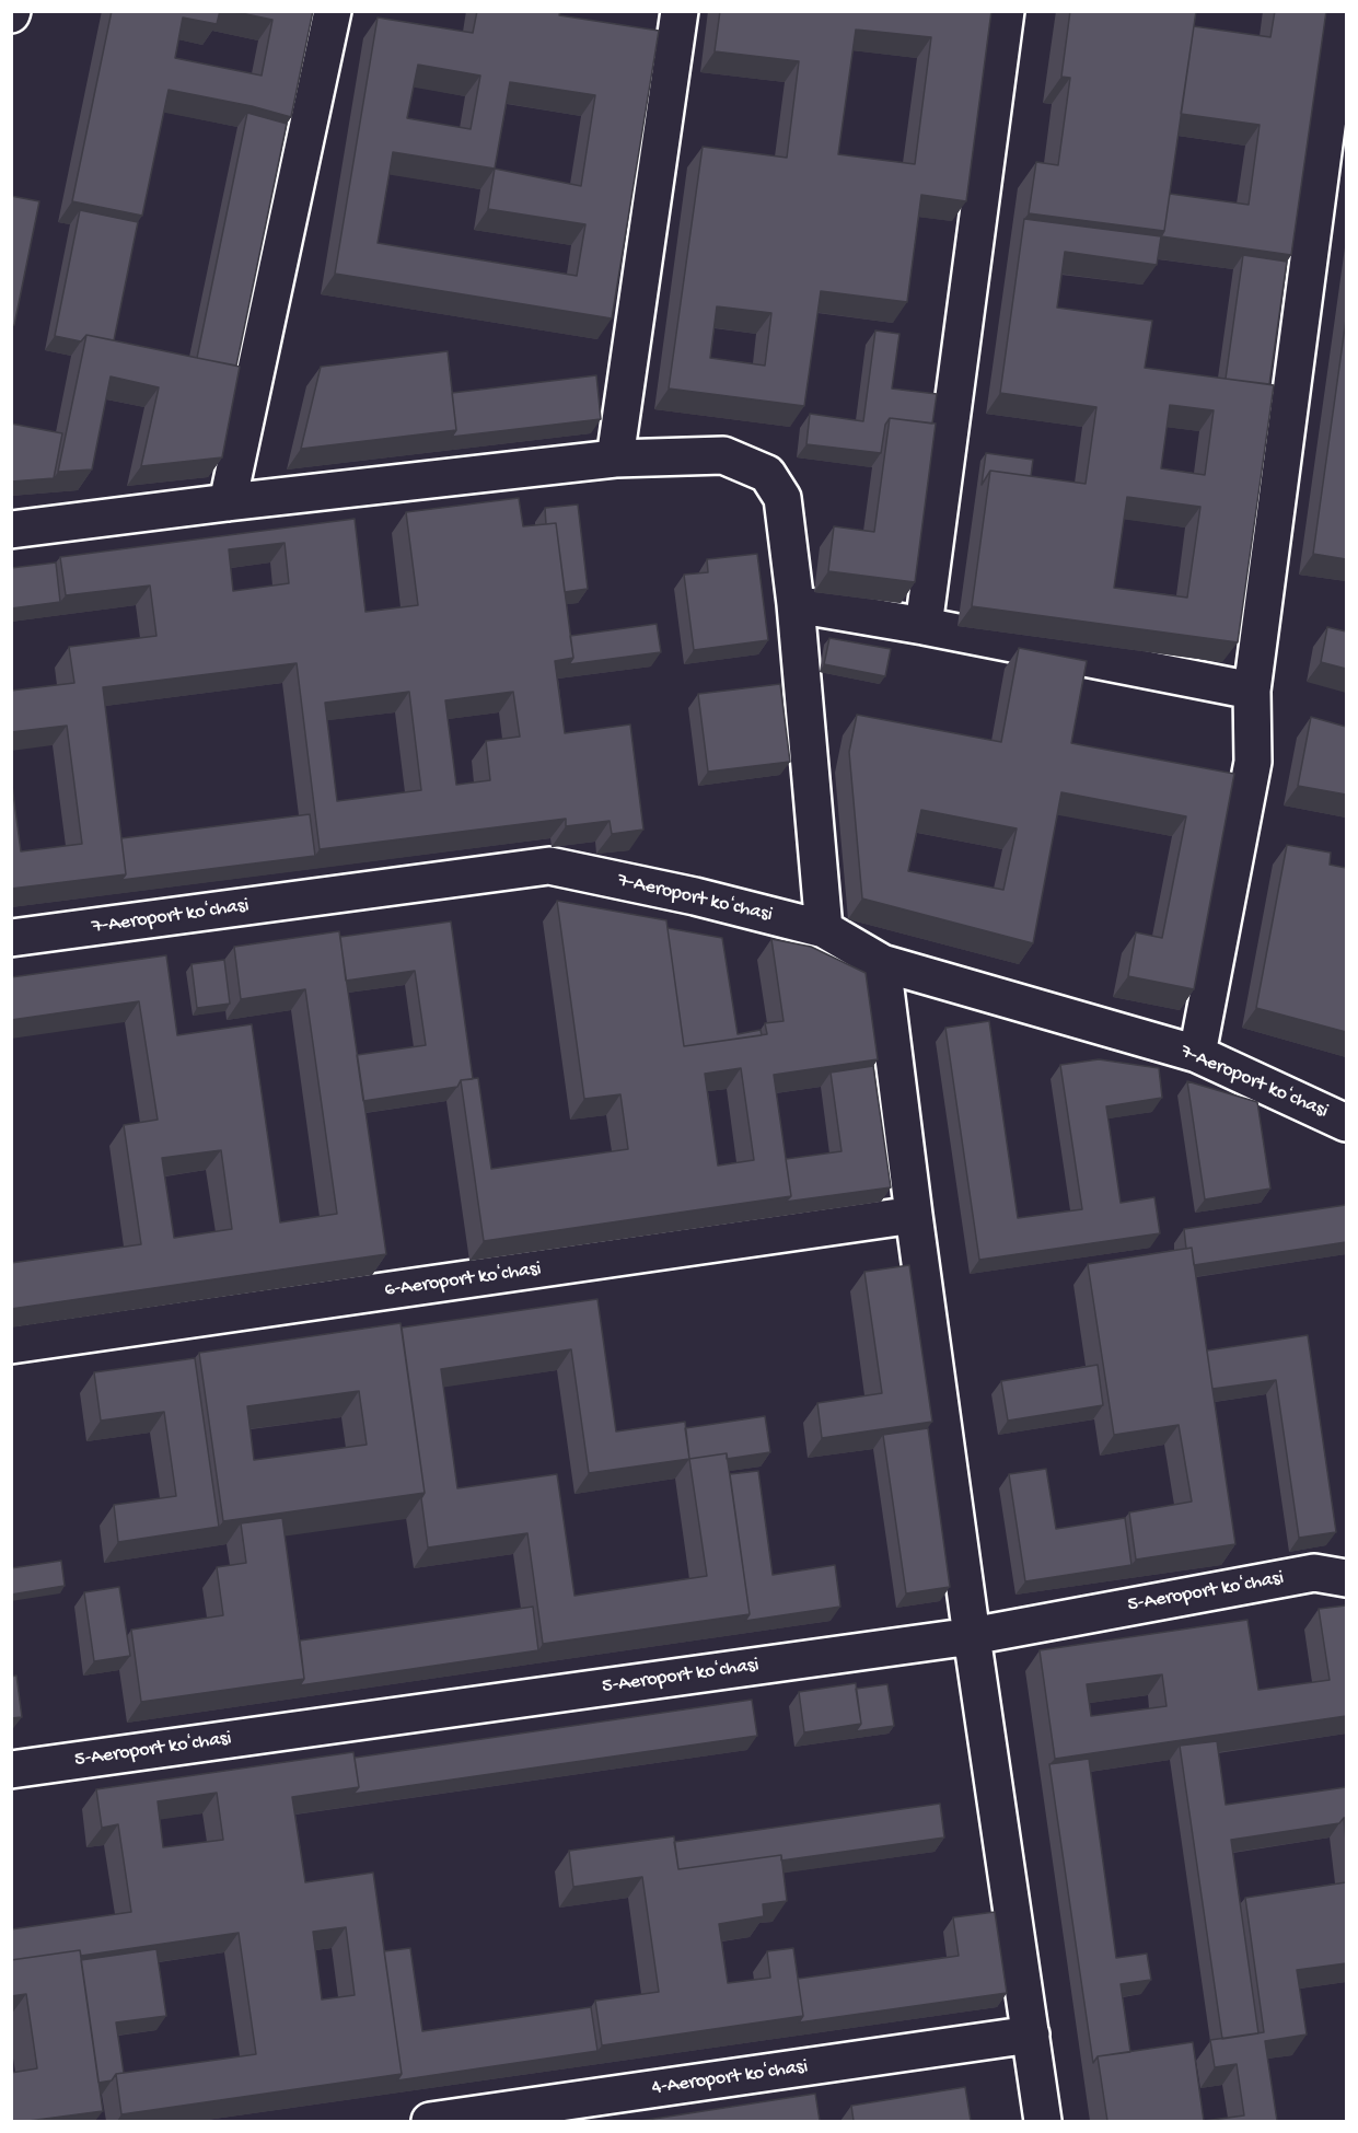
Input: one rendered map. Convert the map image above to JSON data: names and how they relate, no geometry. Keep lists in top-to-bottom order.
{
  "streets": {
    "street": [
      "7-Aeroport koʻchasi",
      "6-Aeroport koʻchasi",
      "5-Aeroport koʻchasi",
      "4-Aeroport koʻchasi"
    ]
  }
}
